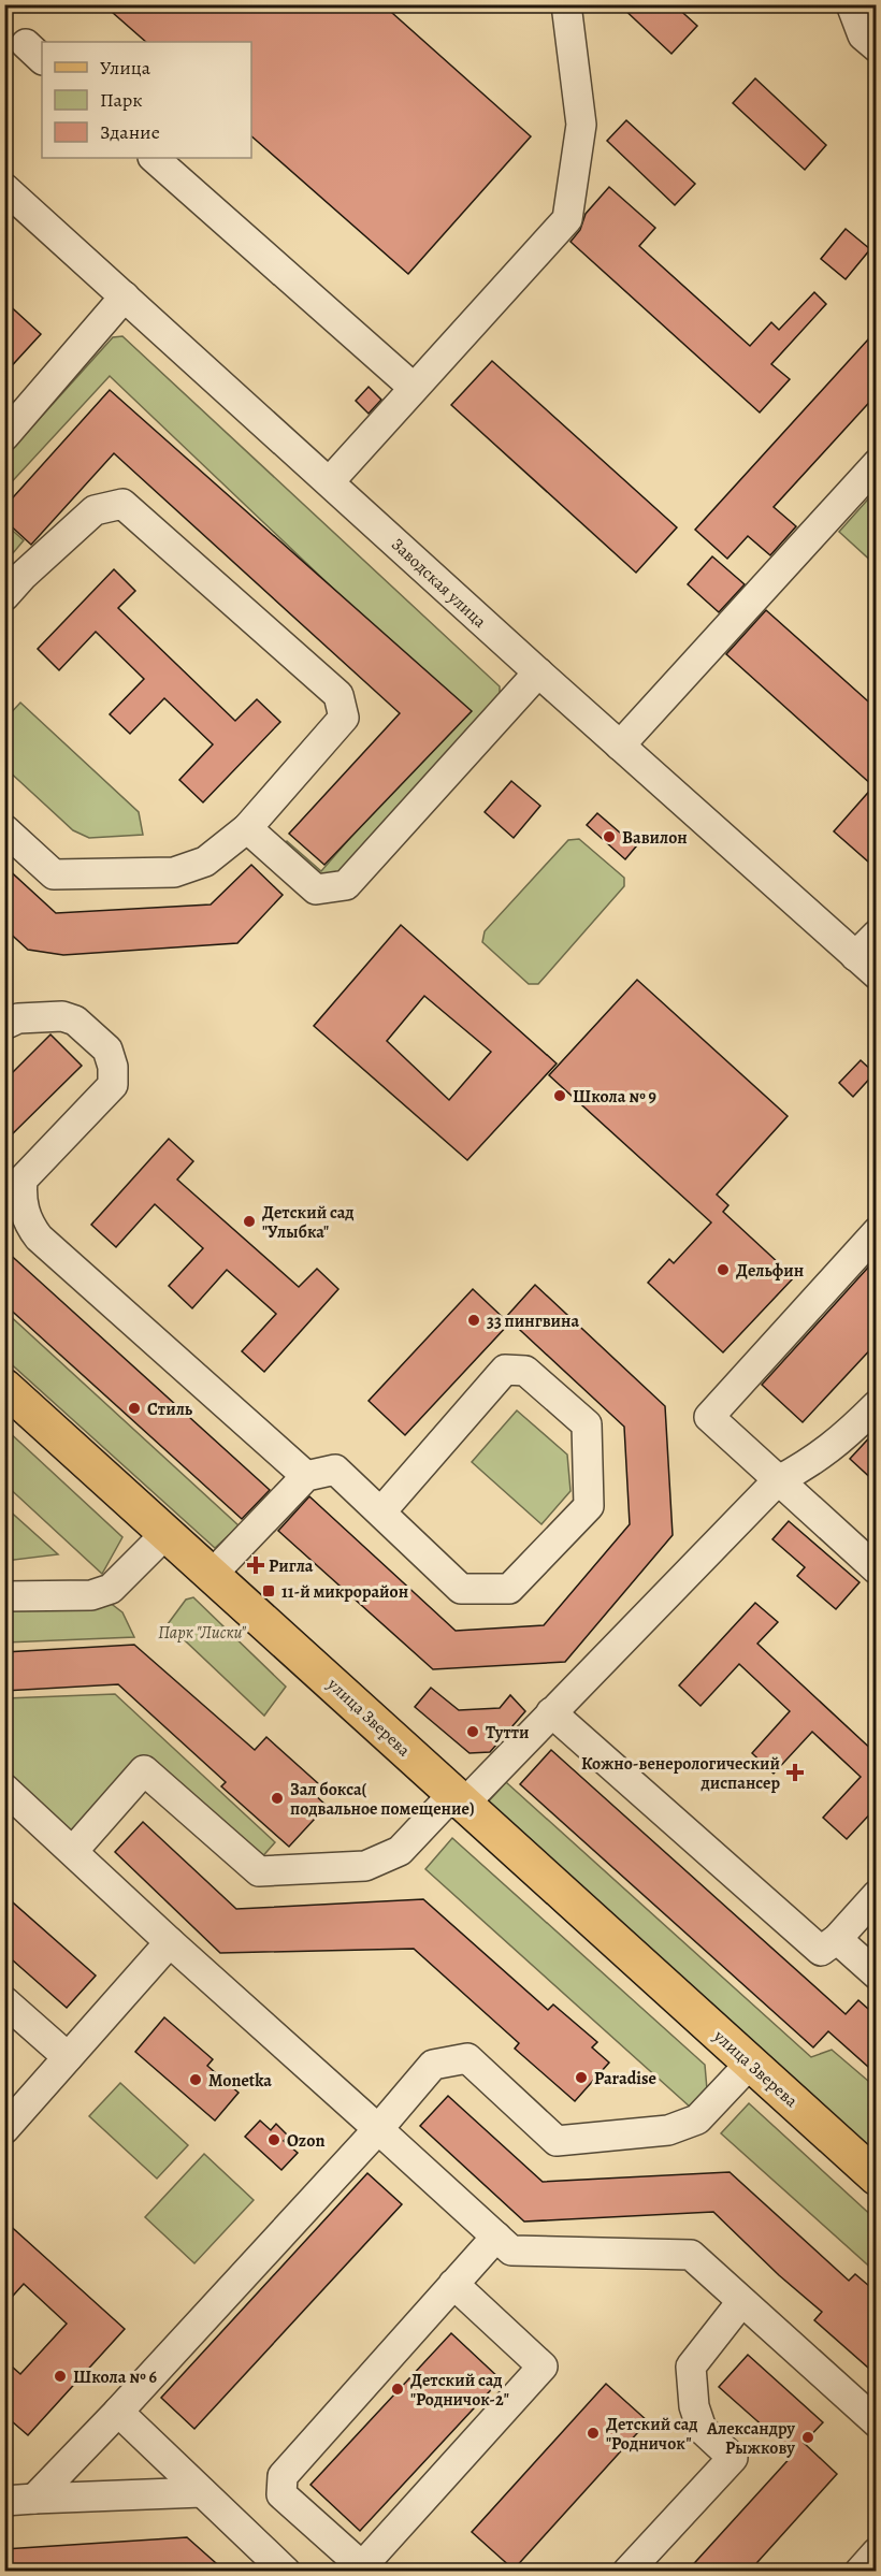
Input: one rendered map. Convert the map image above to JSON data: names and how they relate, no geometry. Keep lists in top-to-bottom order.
{
  "streets": {
    "main road": ["улица Зверева"],
    "street": ["Заводская улица"]
  },
  "parks": ["Парк \"Лиски\""],
  "places": {
    "other": [
      "Вавилон",
      "Школа № 9",
      "Детский сад \"Улыбка\"",
      "Дельфин",
      "33 пингвина",
      "Стиль",
      "Тутти",
      "Зал бокса( подвальное помещение)",
      "Paradise",
      "Monetka",
      "Ozon",
      "Школа № 6",
      "Детский сад \"Родничок-2\"",
      "Детский сад \"Родничок\"",
      "Александру Рыжкову"
    ],
    "health": ["Ригла", "Кожно-венерологический диспансер"],
    "transit": ["11-й микрорайон"]
  },
  "legend": ["Улица", "Парк", "Здание"]
}
